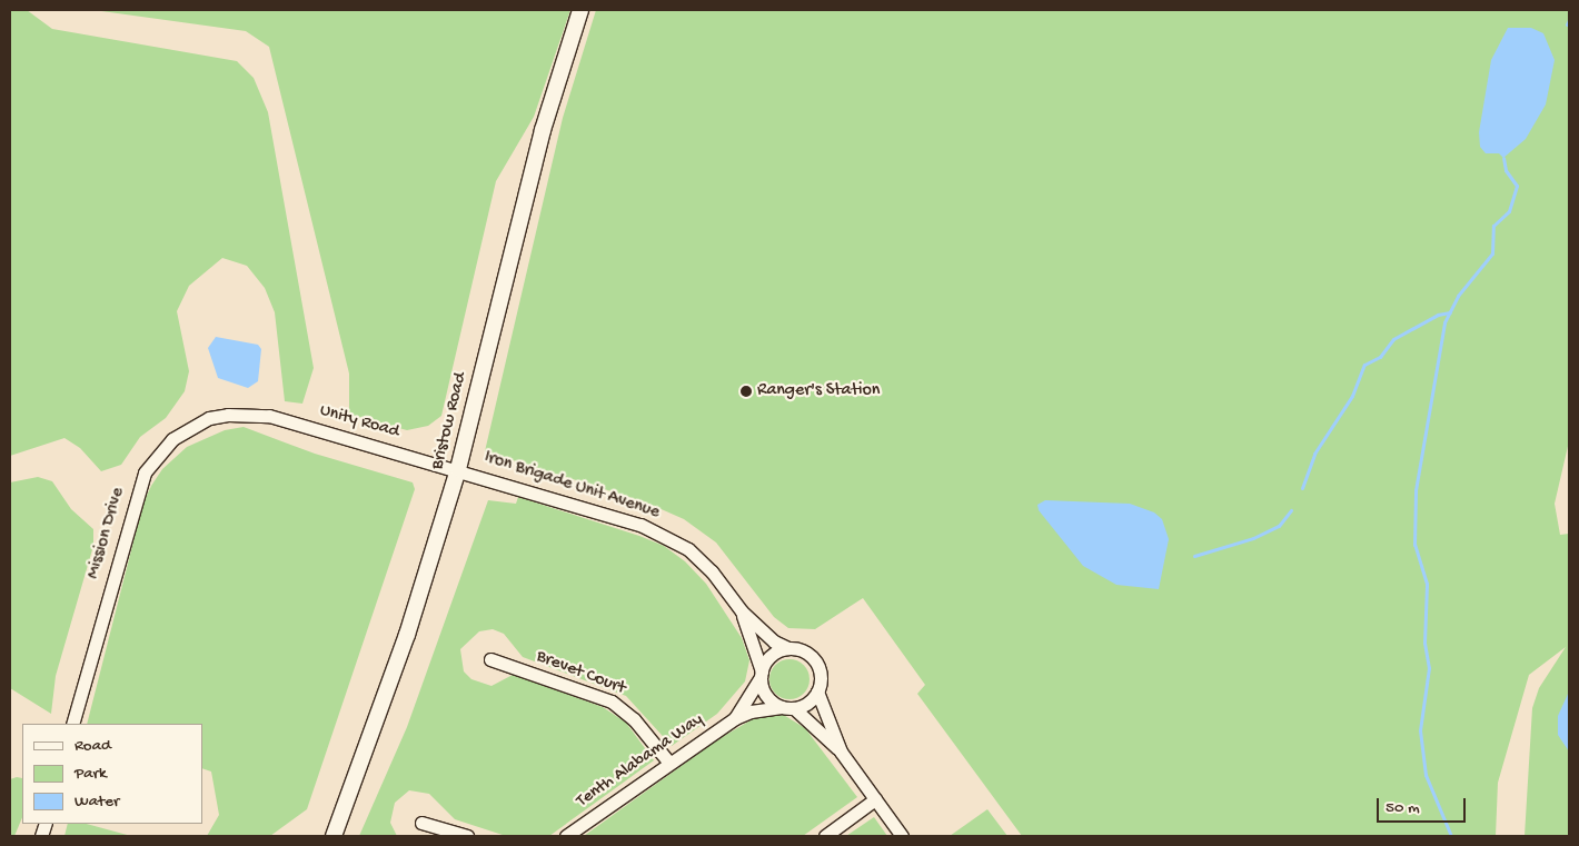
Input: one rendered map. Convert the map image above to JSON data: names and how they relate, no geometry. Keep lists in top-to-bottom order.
{
  "streets": {
    "main road": ["Bristow Road"],
    "street": [
      "Unity Road",
      "Iron Brigade Unit Avenue",
      "Mission Drive",
      "Brevet Court",
      "Tenth Alabama Way"
    ]
  },
  "crossings": [
    ["Bristow Road", "Unity Road"],
    ["Bristow Road", "Iron Brigade Unit Avenue"],
    ["Unity Road", "Iron Brigade Unit Avenue"],
    ["Unity Road", "Mission Drive"],
    ["Iron Brigade Unit Avenue", "Tenth Alabama Way"],
    ["Brevet Court", "Tenth Alabama Way"]
  ],
  "places": ["Ranger's Station"],
  "legend": ["Road", "Park", "Water"],
  "scale_bar": "50 m"
}
